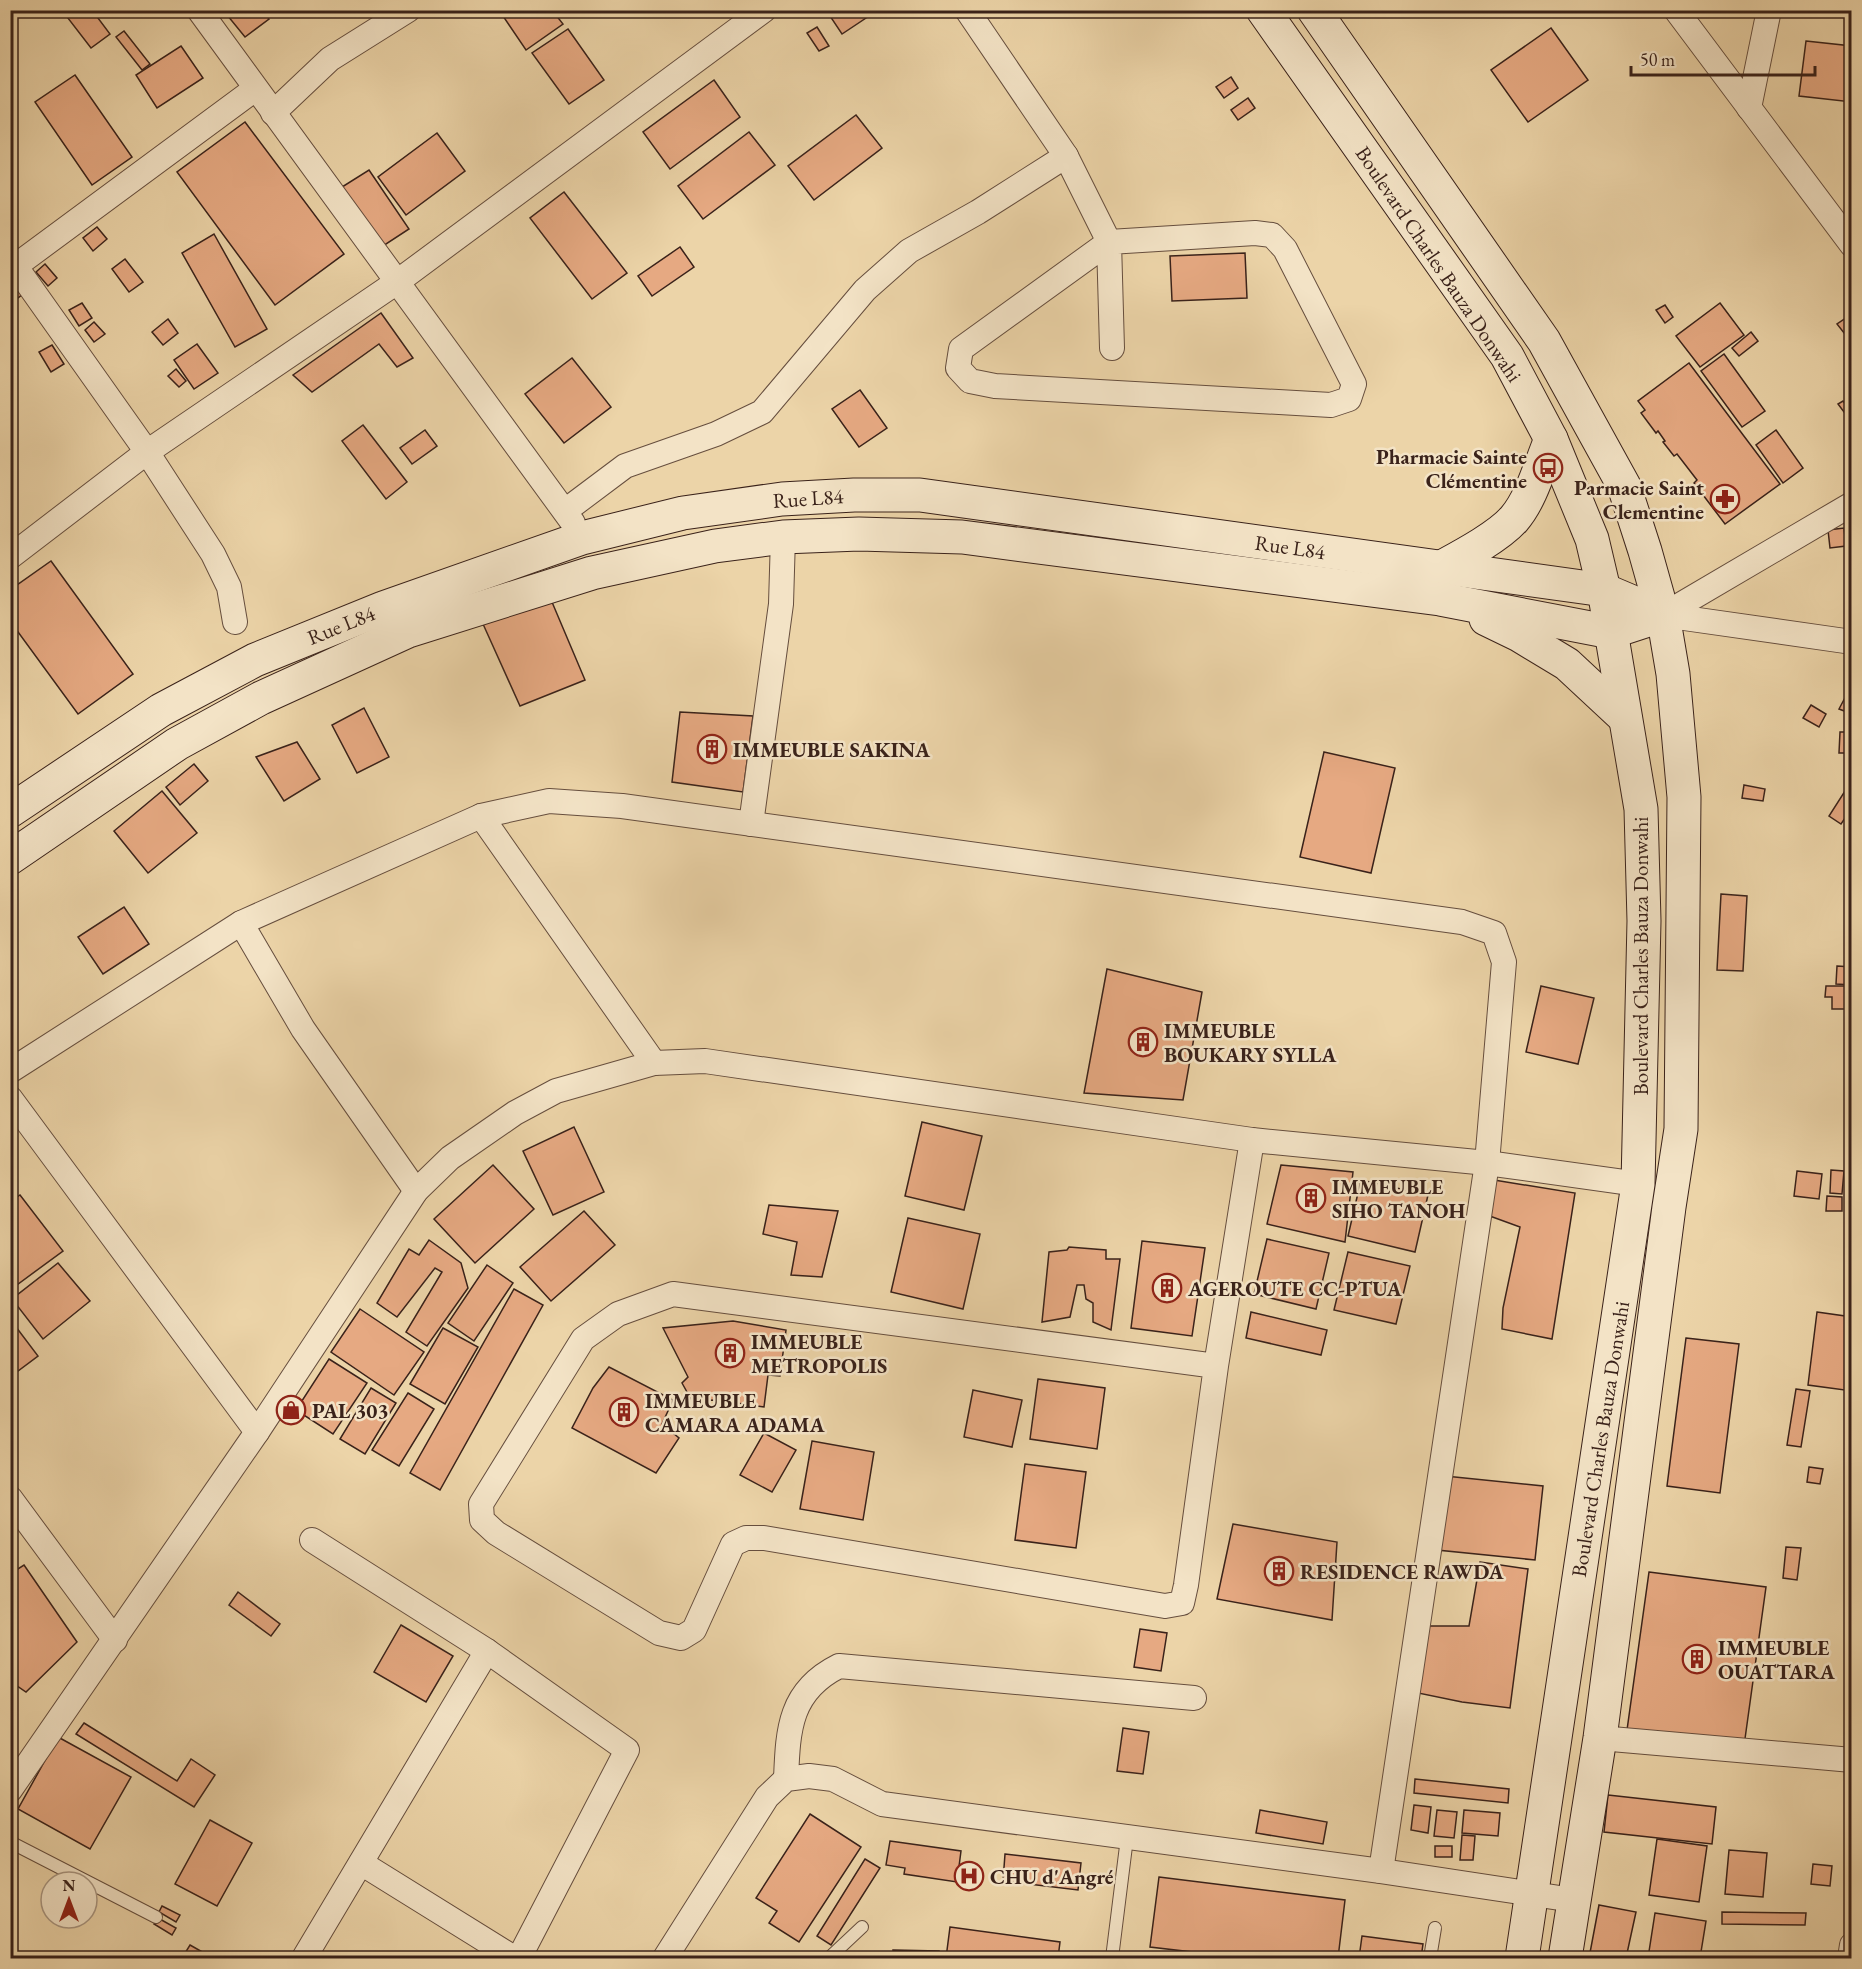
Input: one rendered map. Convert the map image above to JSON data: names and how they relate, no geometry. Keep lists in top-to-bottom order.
{
  "streets": {
    "main road": ["Boulevard Charles Bauza Donwahi", "Rue L84"]
  },
  "crossings": [
    ["Boulevard Charles Bauza Donwahi", "Rue L84"]
  ],
  "places": {
    "bus stop": ["Pharmacie Sainte Clémentine"],
    "pharmacy": ["Parmacie Saint Clementine"],
    "building": [
      "IMMEUBLE SAKINA",
      "IMMEUBLE BOUKARY SYLLA",
      "IMMEUBLE SIHO TANOH",
      "AGEROUTE CC-PTUA",
      "IMMEUBLE METROPOLIS",
      "IMMEUBLE CAMARA ADAMA",
      "RESIDENCE RAWDA",
      "IMMEUBLE OUATTARA"
    ],
    "shop": ["PAL 303"],
    "hospital": ["CHU d'Angré"]
  },
  "scale_bar": "50 m",
  "north": "top"
}
